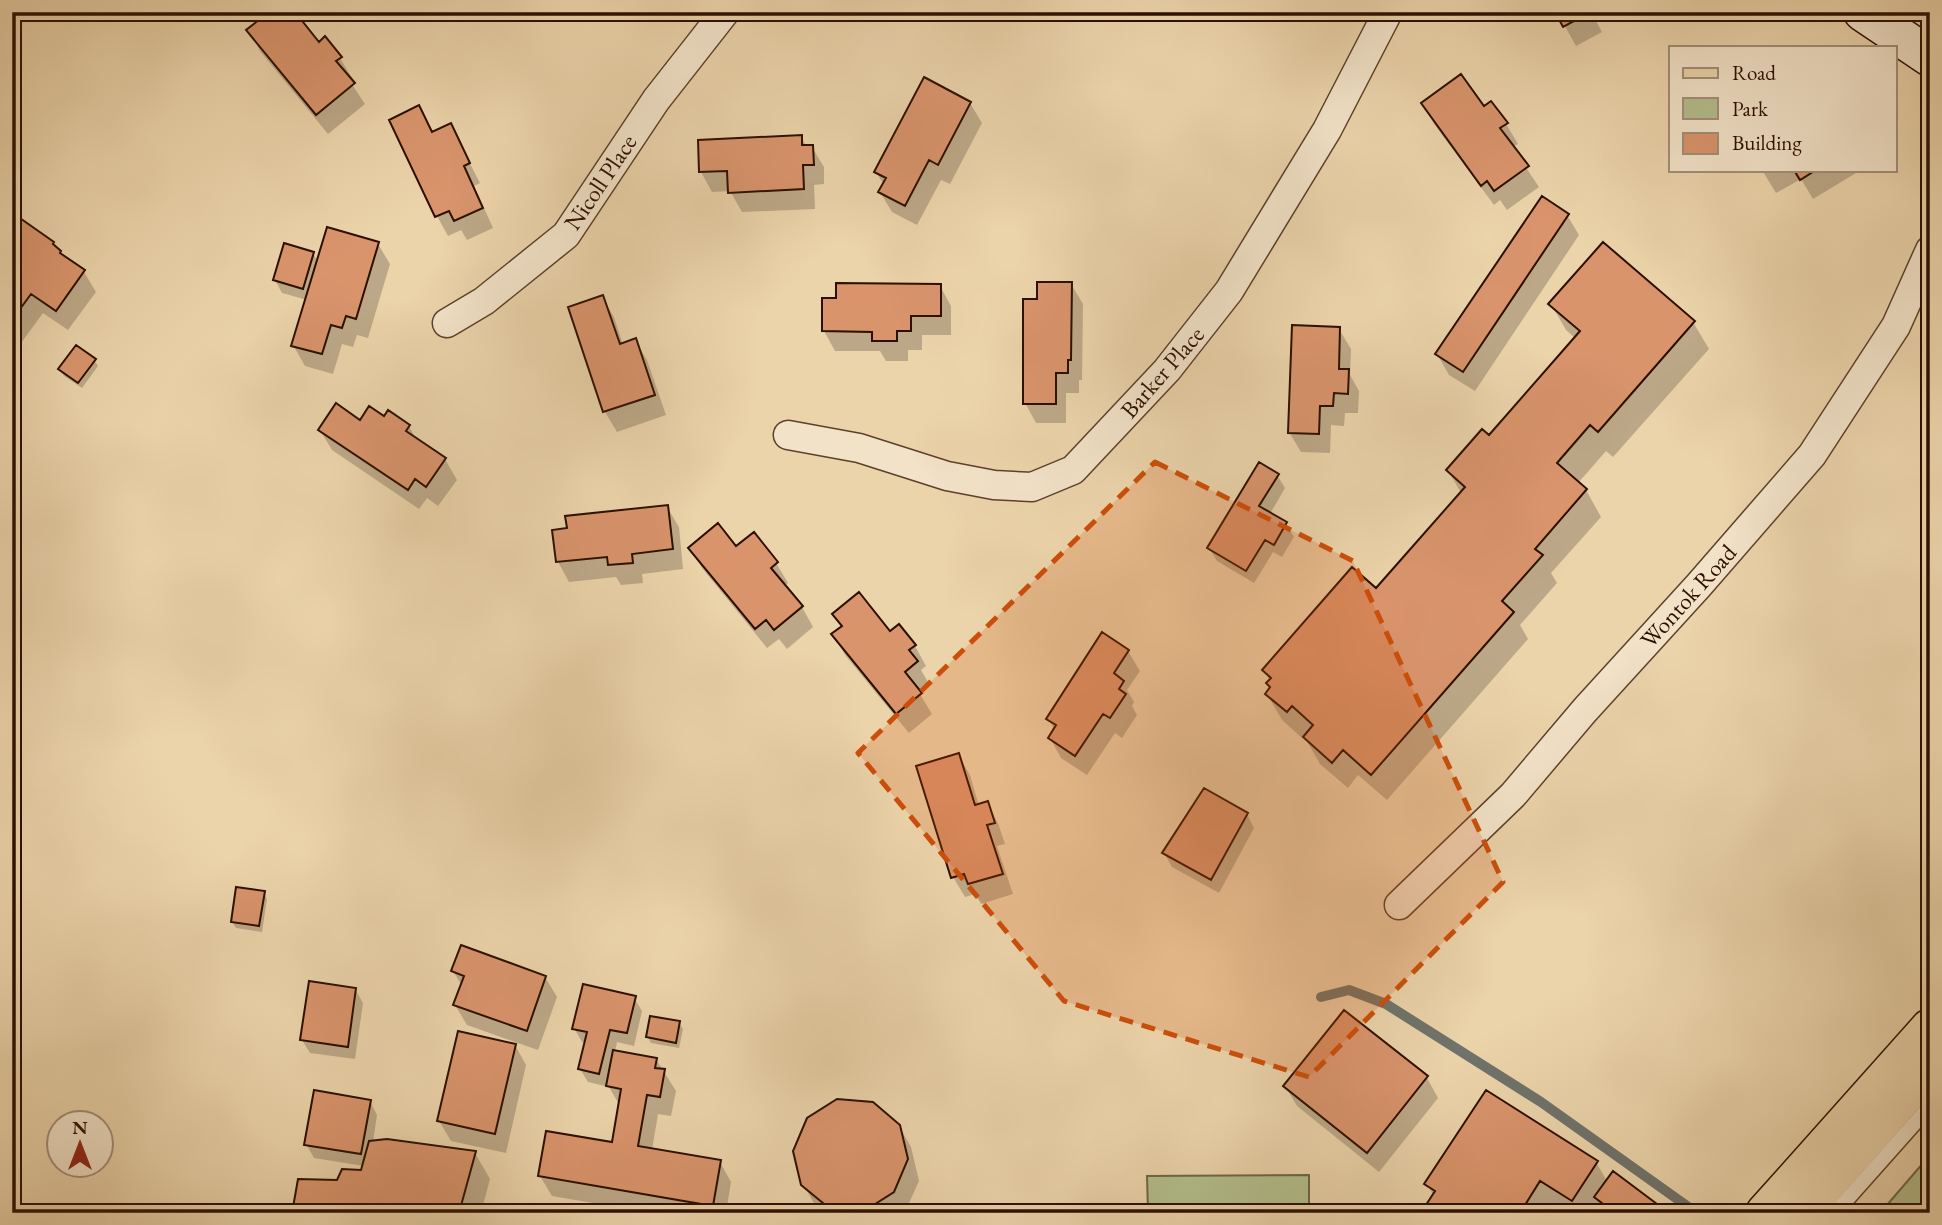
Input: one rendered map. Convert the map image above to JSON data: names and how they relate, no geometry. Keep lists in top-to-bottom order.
{
  "streets": {
    "street": ["Nicoll Place", "Barker Place", "Wontok Road"]
  },
  "legend": ["Road", "Park", "Building"],
  "north": "top"
}
